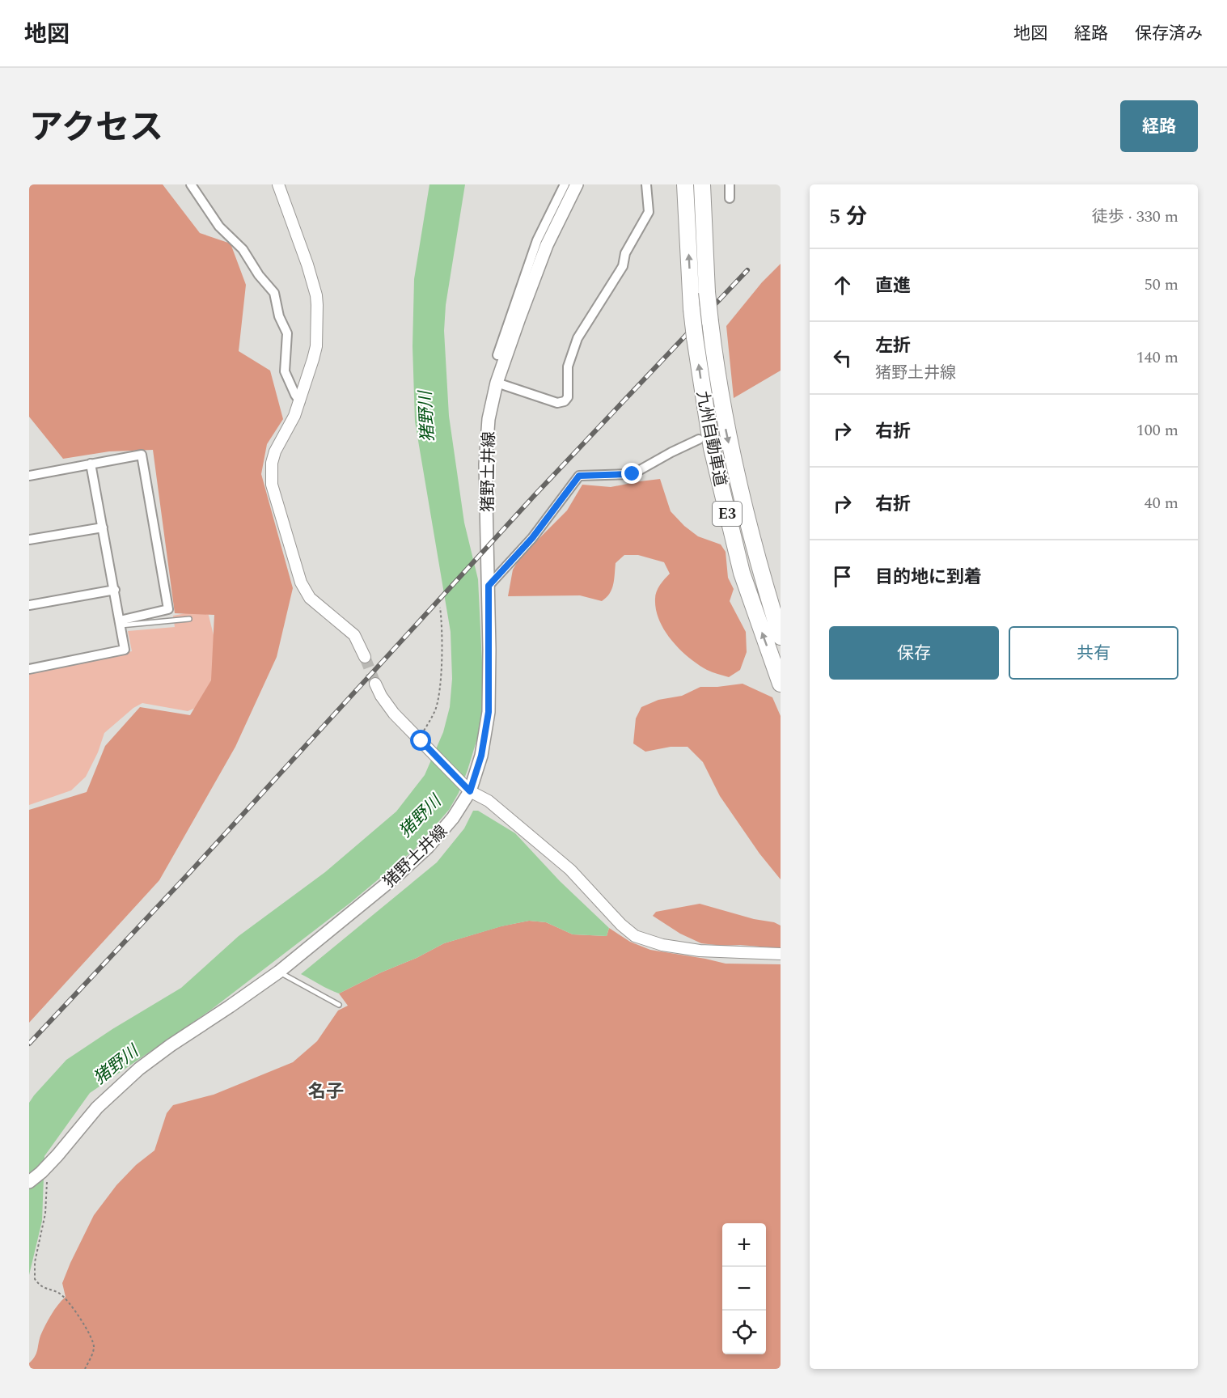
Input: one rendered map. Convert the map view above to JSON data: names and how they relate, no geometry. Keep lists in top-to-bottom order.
{
  "streets": {
    "highway": ["九州自動車道", "E3"],
    "main road": ["猪野土井線"]
  },
  "districts": ["名子"],
  "water": ["猪野川"],
  "page": {
    "header": "地図",
    "nav": ["地図", "経路", "保存済み"],
    "title": "アクセス",
    "buttons": [
      "経路",
      ["保存", "共有"]
    ],
    "heading": ["5 分", "徒歩 · 330 m"],
    "list": [
      ["直進", "50 m"],
      ["左折", "猪野土井線", "140 m"],
      ["右折", "100 m"],
      ["右折", "40 m"],
      "目的地に到着"
    ],
    "map_buttons": ["+", "−"]
  }
}
